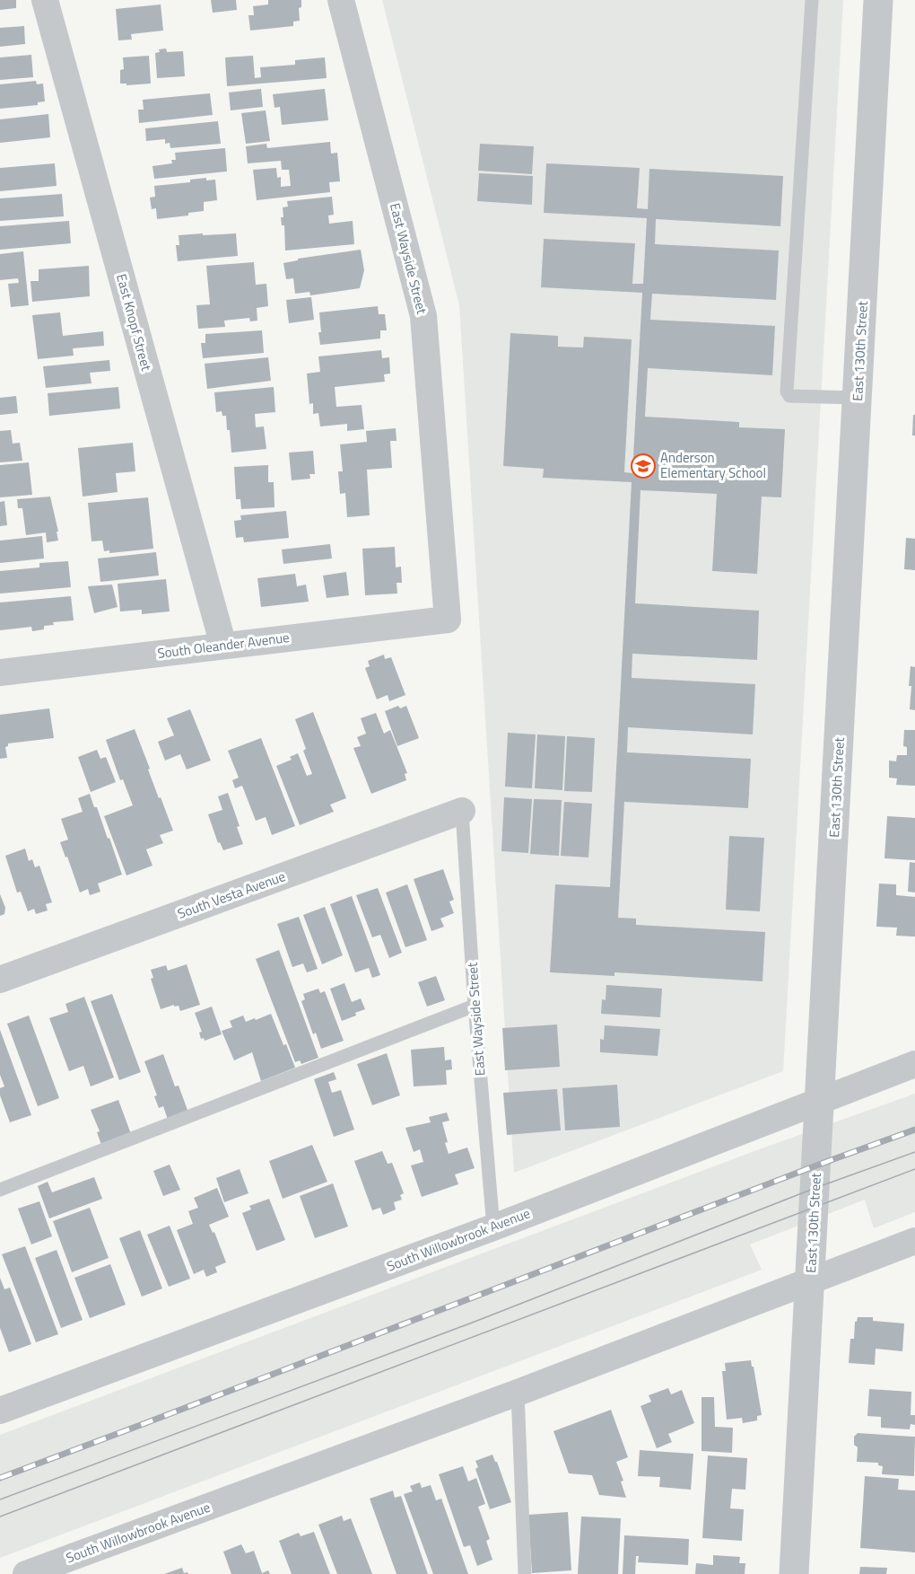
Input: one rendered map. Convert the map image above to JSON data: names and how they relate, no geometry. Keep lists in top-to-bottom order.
{
  "streets": {
    "street": [
      "East Wayside Street",
      "East Knopf Street",
      "East 130th Street",
      "South Oleander Avenue",
      "South Vesta Avenue",
      "South Willowbrook Avenue"
    ]
  },
  "crossings": [
    ["East Wayside Street", "South Oleander Avenue"],
    ["East Wayside Street", "South Vesta Avenue"],
    ["East Wayside Street", "South Willowbrook Avenue"],
    ["East Knopf Street", "South Oleander Avenue"],
    ["East 130th Street", "South Willowbrook Avenue"]
  ],
  "places": {
    "school or university": ["Anderson Elementary School"]
  }
}
